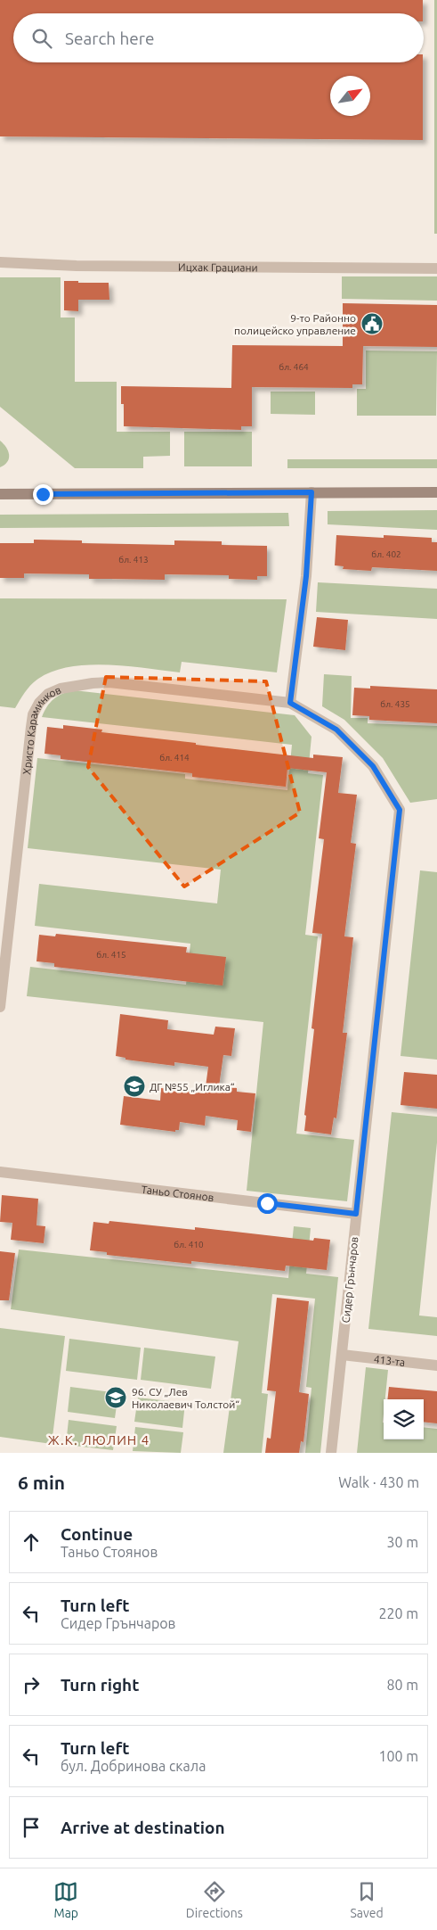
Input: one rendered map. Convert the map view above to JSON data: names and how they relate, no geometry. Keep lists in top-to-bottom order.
{
  "streets": {
    "street": [
      "Ицхак Грациани",
      "Христо Караминков",
      "Таньо Стоянов",
      "Сидер Грънчаров",
      "413-та"
    ]
  },
  "crossings": [
    ["Христо Караминков", "Сидер Грънчаров"],
    ["Таньо Стоянов", "Сидер Грънчаров"],
    ["Сидер Грънчаров", "413-та"]
  ],
  "districts": ["Ж.К. ЛЮЛИН 4"],
  "places": {
    "public building": ["9-то Районно полицейско управление"],
    "school or university": ["ДГ №55 „Иглика“", "96. СУ „Лев Николаевич Толстой“"]
  },
  "house_numbers": [
    "бл. 464",
    "бл. 402",
    "бл. 413",
    "бл. 435",
    "бл. 414",
    "бл. 415",
    "бл. 410"
  ],
  "north": "top right",
  "page": {
    "search": "Search here",
    "heading": ["6 min", "Walk · 430 m"],
    "list": [
      ["Continue", "Таньо Стоянов", "30 m"],
      ["Turn left", "Сидер Грънчаров", "220 m"],
      ["Turn right", "80 m"],
      ["Turn left", "бул. Добринова скала", "100 m"],
      "Arrive at destination"
    ],
    "nav": ["Map", "Directions", "Saved"]
  }
}
